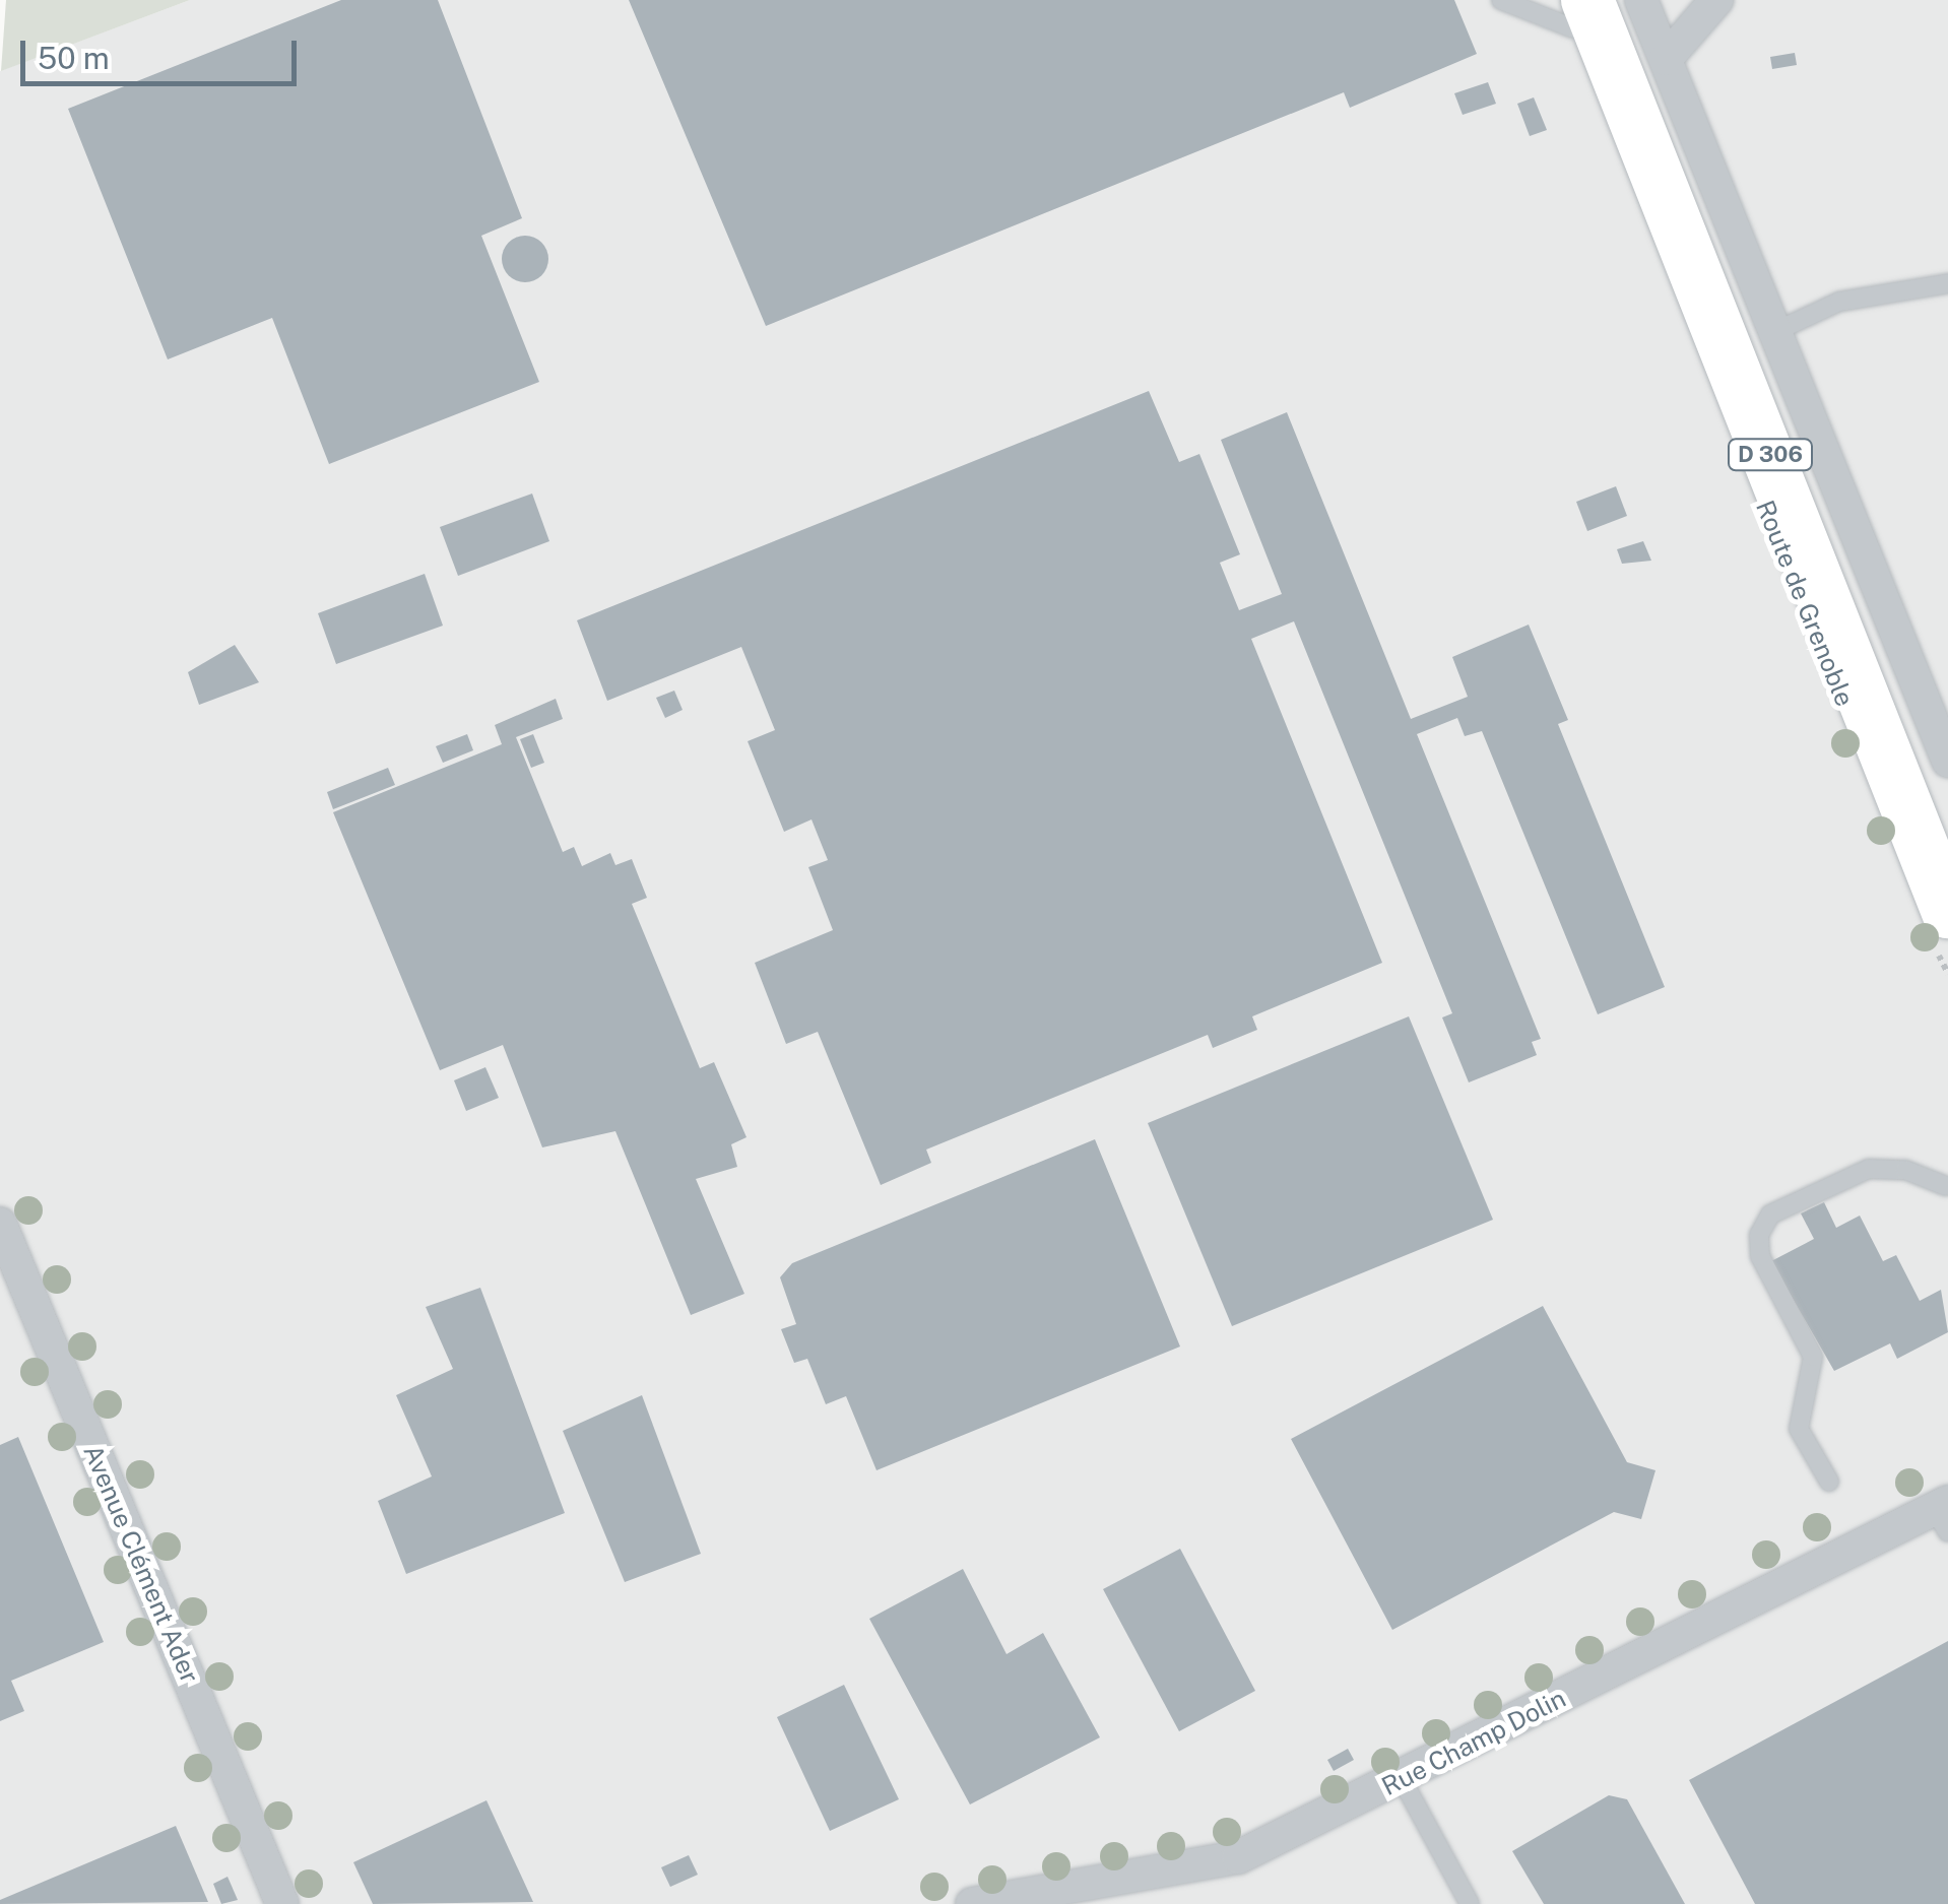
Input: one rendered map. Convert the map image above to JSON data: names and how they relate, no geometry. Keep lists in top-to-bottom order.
{
  "streets": {
    "main road": ["D 306", "Route de Grenoble"],
    "street": ["Avenue Clément Ader", "Rue Champ Dolin"]
  },
  "scale_bar": "50 m"
}
